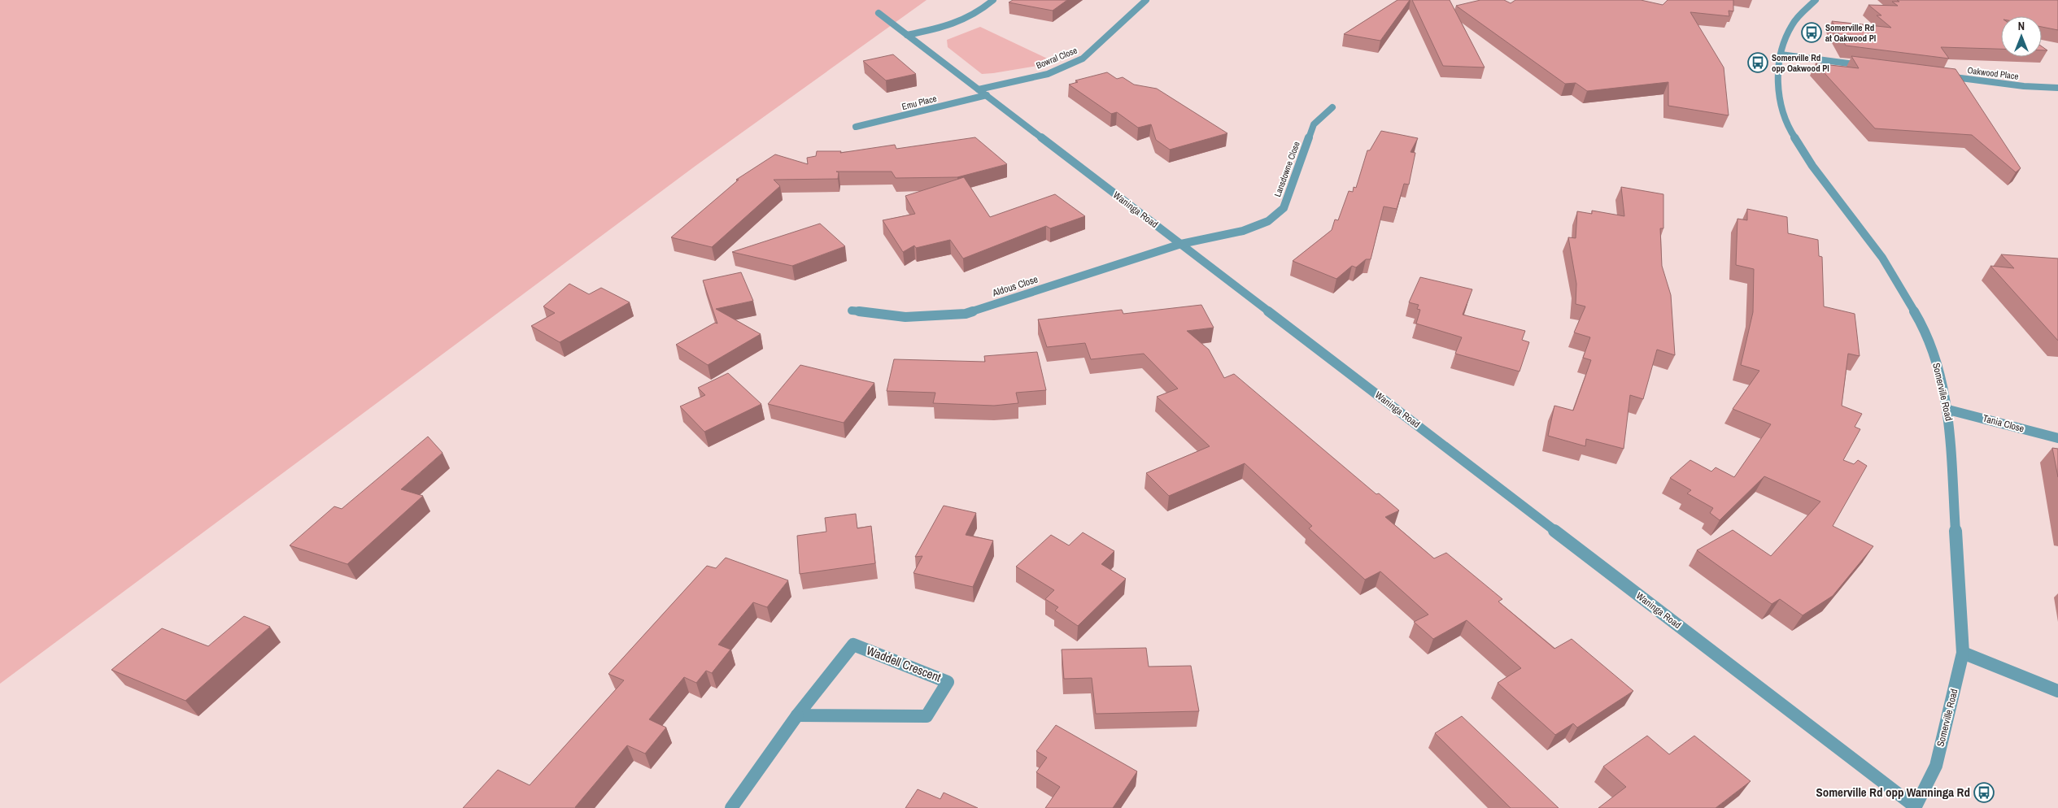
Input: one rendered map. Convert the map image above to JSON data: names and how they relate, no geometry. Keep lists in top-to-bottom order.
{
  "streets": {
    "street": [
      "Bowral Close",
      "Oakwood Place",
      "Emu Place",
      "Lansdowne Close",
      "Waninga Road",
      "Aldous Close",
      "Somerville Road",
      "Tania Close",
      "Waddell Crescent"
    ]
  },
  "crossings": [
    ["Bowral Close", "Emu Place"],
    ["Bowral Close", "Waninga Road"],
    ["Emu Place", "Waninga Road"],
    ["Lansdowne Close", "Waninga Road"],
    ["Lansdowne Close", "Aldous Close"],
    ["Waninga Road", "Aldous Close"],
    ["Waninga Road", "Somerville Road"],
    ["Somerville Road", "Tania Close"]
  ],
  "places": {
    "bus stop": ["Somerville Rd at Oakwood Pl", "Somerville Rd opp Oakwood Pl", "Somerville Rd opp Wanninga Rd"]
  },
  "north": "top"
}
